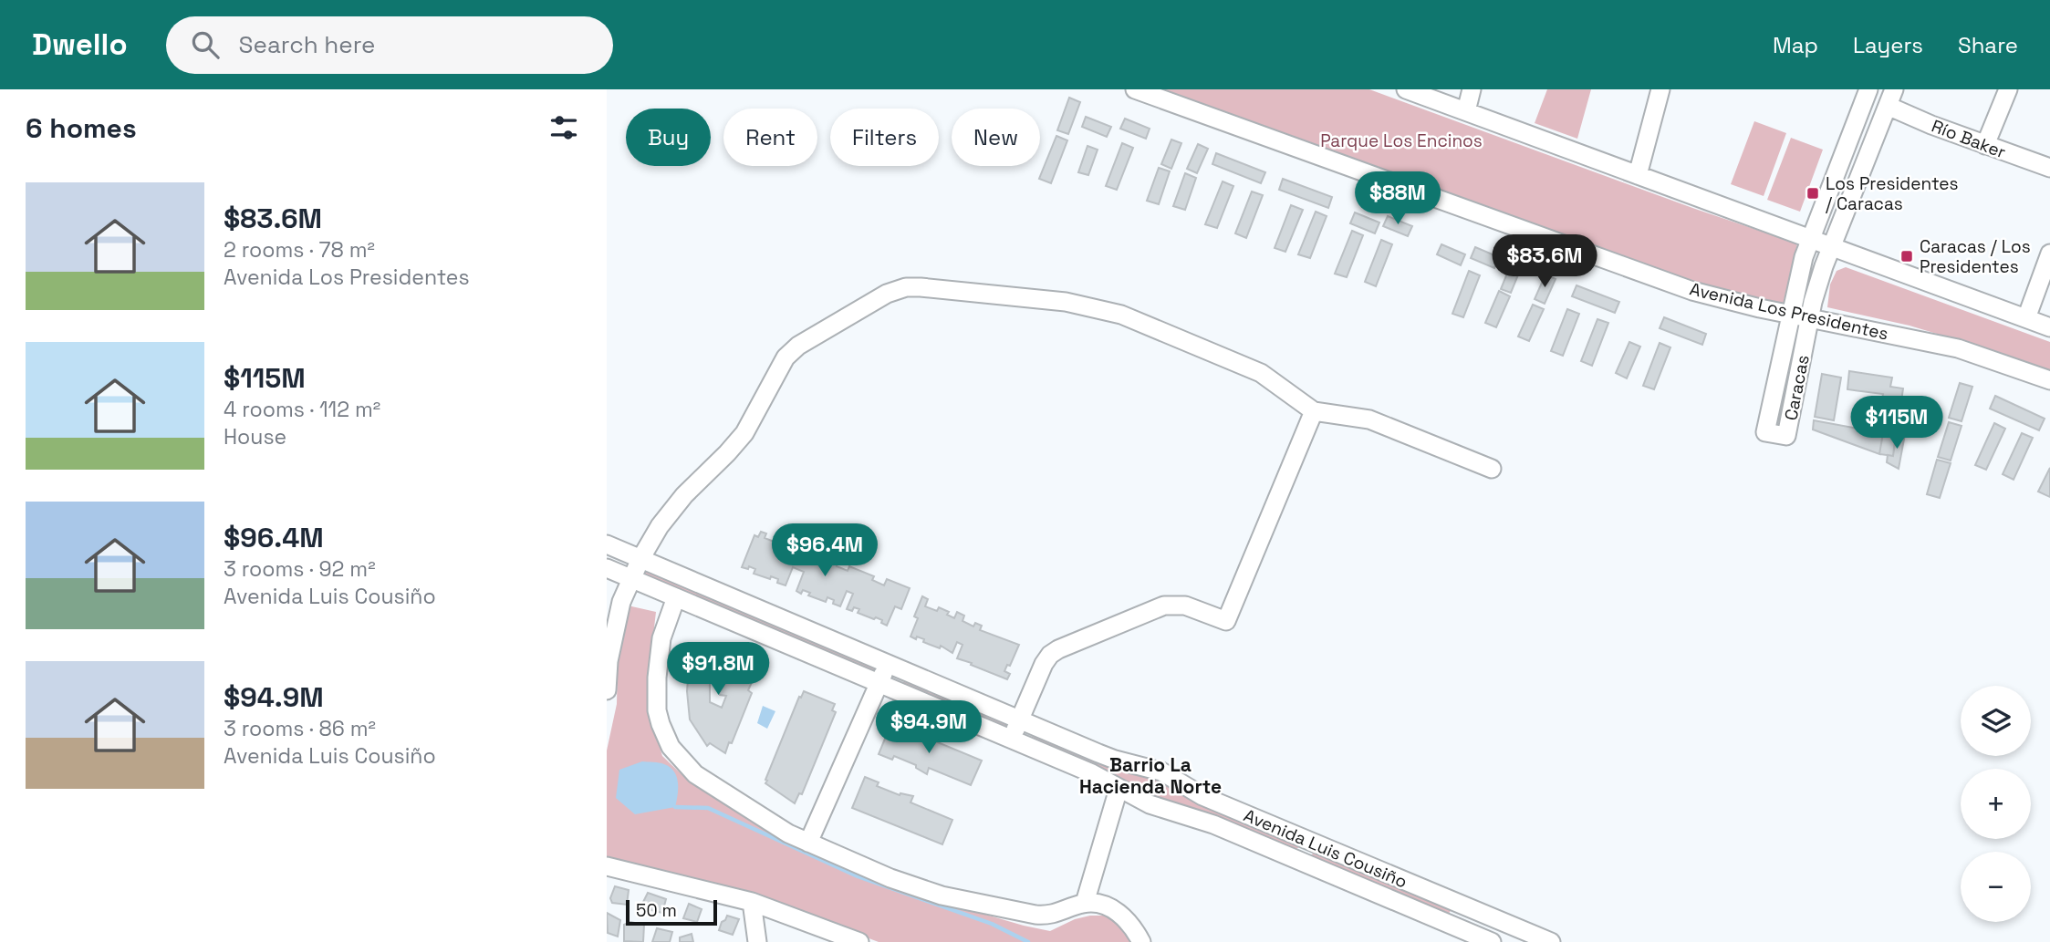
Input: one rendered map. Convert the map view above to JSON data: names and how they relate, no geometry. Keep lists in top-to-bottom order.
{
  "streets": {
    "street": [
      "Río Baker",
      "Avenida Los Presidentes",
      "Caracas",
      "Avenida Luis Cousiño"
    ]
  },
  "crossings": [
    ["Río Baker", "Caracas"],
    ["Avenida Los Presidentes", "Caracas"]
  ],
  "districts": ["Barrio La Hacienda Norte"],
  "parks": ["Parque Los Encinos"],
  "places": {
    "transit": ["Los Presidentes / Caracas", "Caracas / Los Presidentes"]
  },
  "scale_bar": "50 m",
  "page": {
    "header": "Dwello",
    "search": "Search here",
    "nav": ["Map", "Layers", "Share"],
    "heading": "6 homes",
    "chip": [
      "Buy",
      "Rent",
      "Filters",
      "New"
    ],
    "list": [
      {
        "name": "$83.6M",
        "note": "2 rooms · 78 m² · Avenida Los Presidentes"
      },
      {
        "name": "$115M",
        "note": "4 rooms · 112 m² · House"
      },
      {
        "name": "$96.4M",
        "note": "3 rooms · 92 m² · Avenida Luis Cousiño"
      },
      {
        "name": "$94.9M",
        "note": "3 rooms · 86 m² · Avenida Luis Cousiño"
      }
    ],
    "price": [
      "$88M",
      "$83.6M",
      "$115M",
      "$96.4M",
      "$91.8M",
      "$94.9M"
    ],
    "map_buttons": ["+", "−"],
    "scale": "50 m"
  }
}
